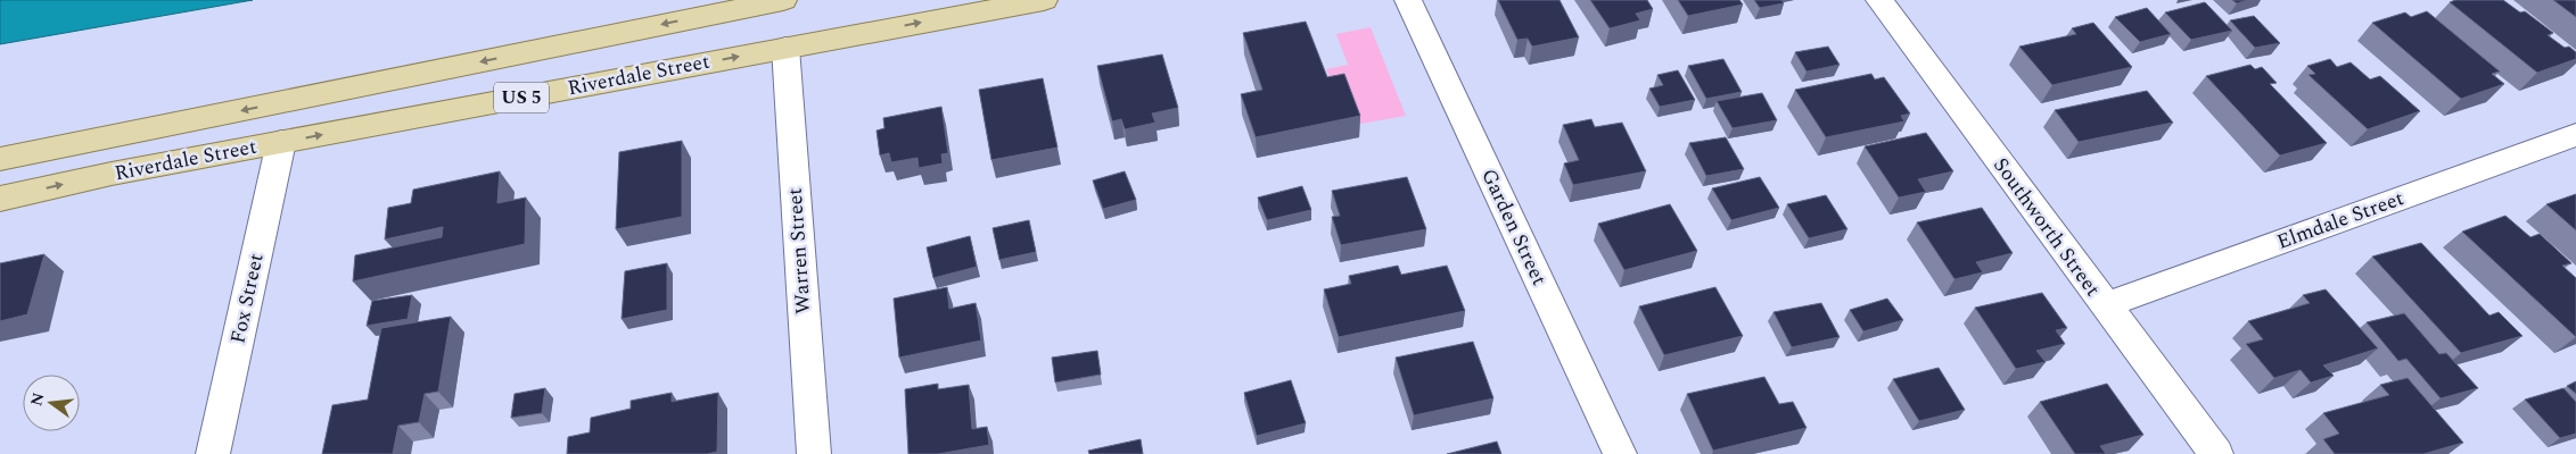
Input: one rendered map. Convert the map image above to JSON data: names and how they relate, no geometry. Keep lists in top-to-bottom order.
{
  "streets": {
    "main road": ["Riverdale Street", "US 5"],
    "street": [
      "Elmdale Street",
      "Garden Street",
      "Southworth Street",
      "Warren Street",
      "Fox Street"
    ]
  },
  "crossings": [
    ["Riverdale Street", "Warren Street"],
    ["Riverdale Street", "Fox Street"],
    ["Elmdale Street", "Southworth Street"]
  ],
  "north": "left"
}
